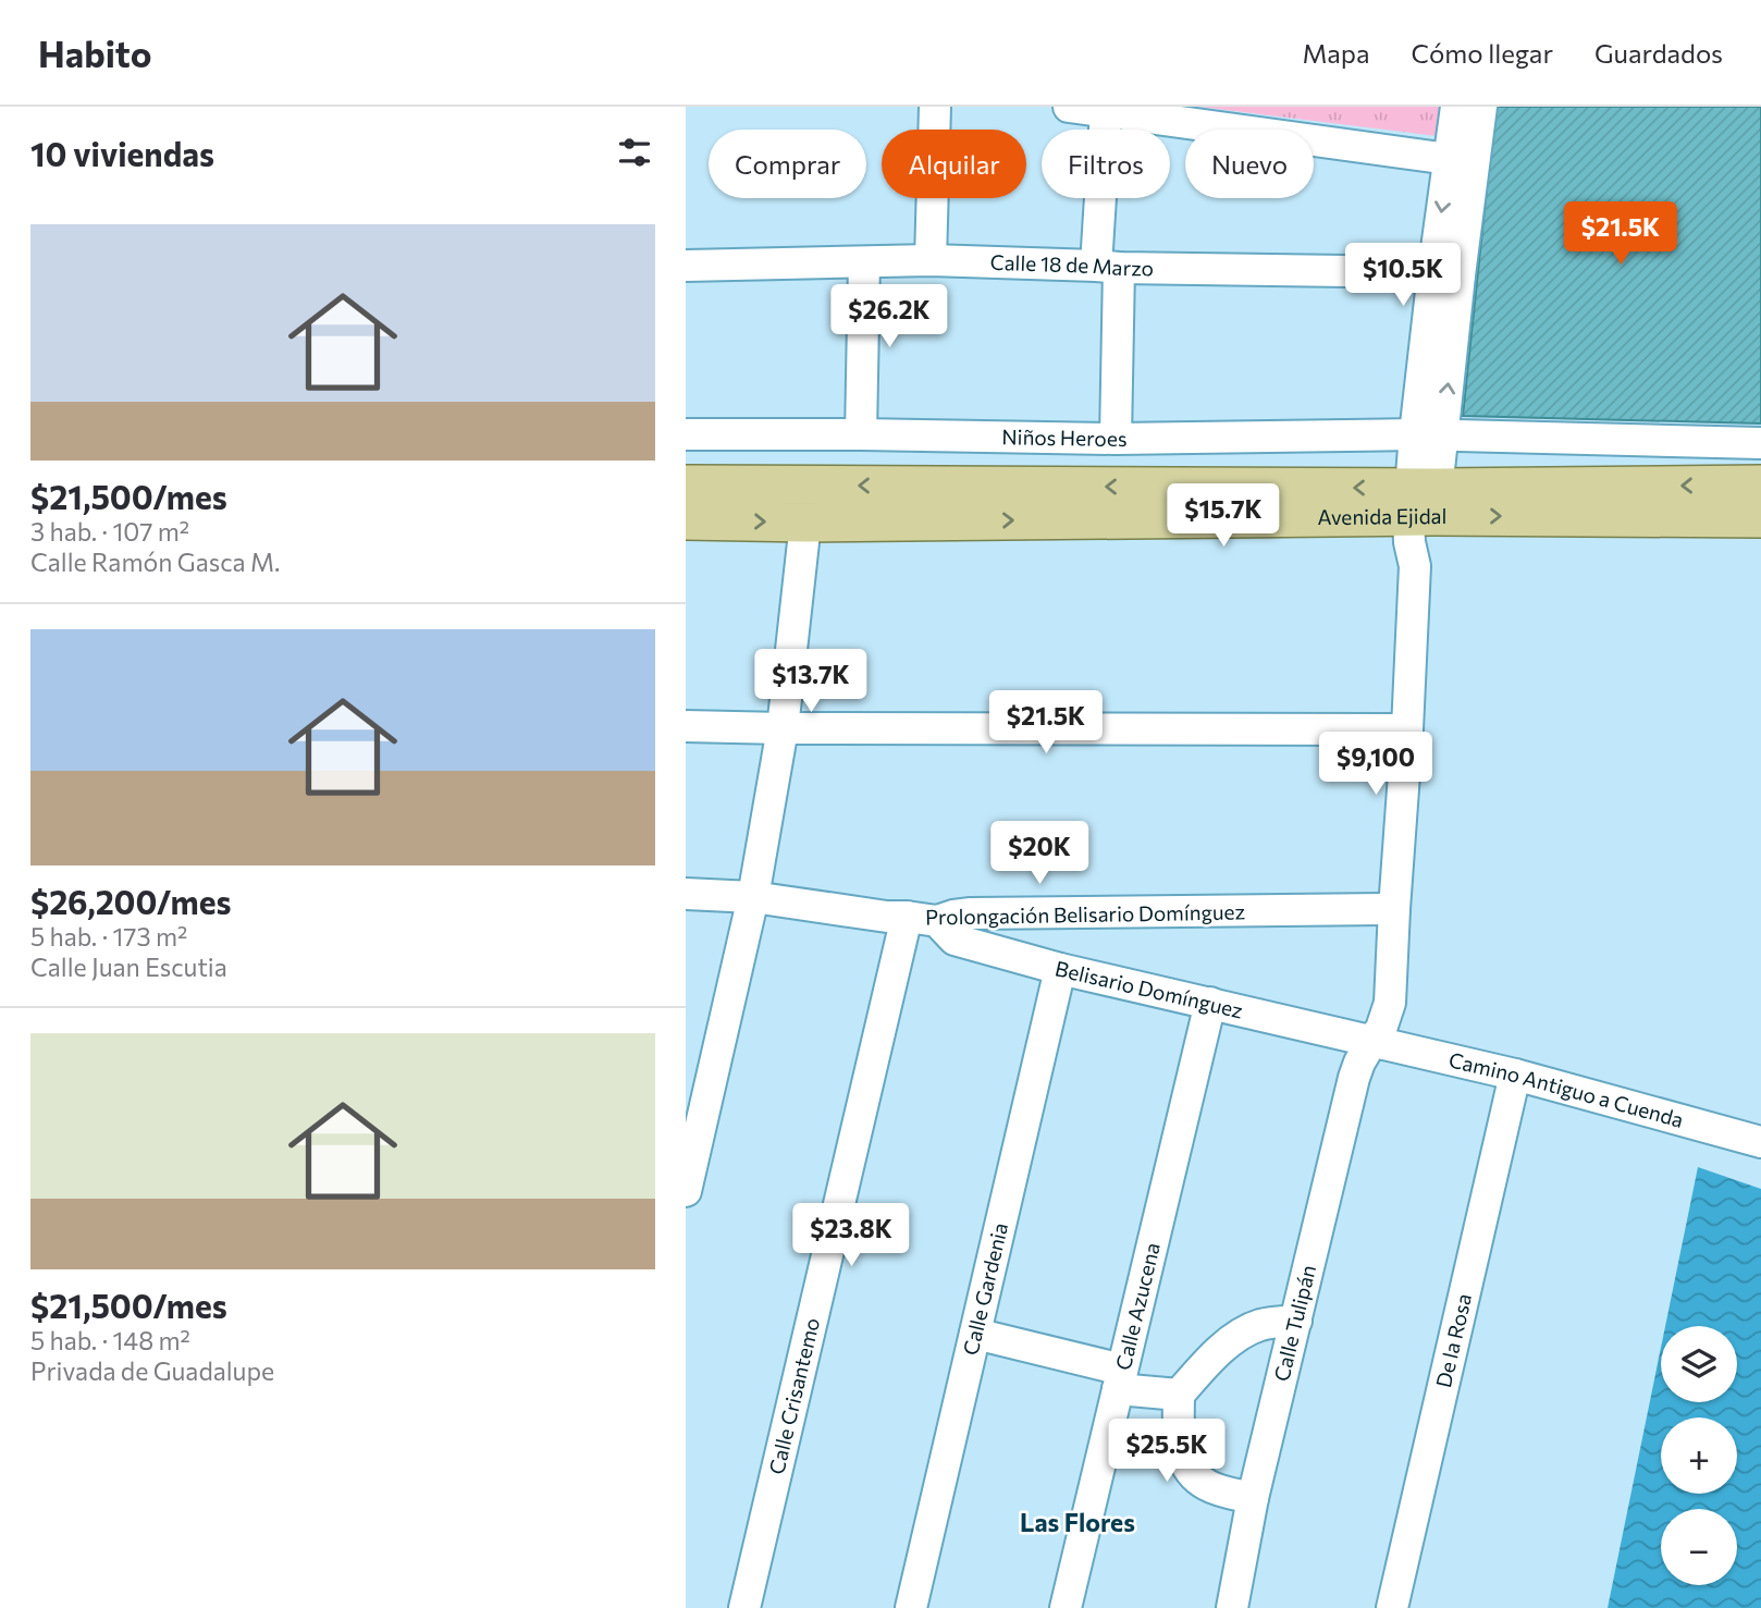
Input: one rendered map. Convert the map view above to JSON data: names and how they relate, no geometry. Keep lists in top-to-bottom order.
{
  "streets": {
    "main road": ["Avenida Ejidal"],
    "street": [
      "Calle 18 de Marzo",
      "Niños Heroes",
      "Prolongación Belisario Domínguez",
      "Belisario Domínguez",
      "Camino Antiguo a Cuenda",
      "Calle Gardenia",
      "Calle Azucena",
      "Calle Tulipán",
      "De la Rosa",
      "Calle Crisantemo"
    ]
  },
  "crossings": [
    ["Calle 18 de Marzo", "Calle Tulipán"],
    ["Niños Heroes", "Calle Tulipán"],
    ["Avenida Ejidal", "Calle Tulipán"],
    ["Prolongación Belisario Domínguez", "Belisario Domínguez"],
    ["Prolongación Belisario Domínguez", "Calle Tulipán"],
    ["Prolongación Belisario Domínguez", "Calle Crisantemo"],
    ["Belisario Domínguez", "Camino Antiguo a Cuenda"],
    ["Belisario Domínguez", "Calle Gardenia"],
    ["Belisario Domínguez", "Calle Azucena"],
    ["Belisario Domínguez", "Calle Tulipán"],
    ["Belisario Domínguez", "Calle Crisantemo"],
    ["Camino Antiguo a Cuenda", "Calle Tulipán"],
    ["Camino Antiguo a Cuenda", "De la Rosa"]
  ],
  "districts": ["Las Flores"],
  "page": {
    "header": "Habito",
    "nav": ["Mapa", "Cómo llegar", "Guardados"],
    "heading": "10 viviendas",
    "chip": [
      "Comprar",
      "Alquilar",
      "Filtros",
      "Nuevo"
    ],
    "list": [
      {
        "name": "$21,500/mes",
        "note": "3 hab. · 107 m² · Calle Ramón Gasca M."
      },
      {
        "name": "$26,200/mes",
        "note": "5 hab. · 173 m² · Calle Juan Escutia"
      },
      {
        "name": "$21,500/mes",
        "note": "5 hab. · 148 m² · Privada de Guadalupe"
      }
    ],
    "price": [
      "$21.5K",
      "$10.5K",
      "$26.2K",
      "$15.7K",
      "$13.7K",
      "$21.5K",
      "$9,100",
      "$20K",
      "$23.8K",
      "$25.5K"
    ],
    "map_buttons": ["+", "−"]
  }
}
